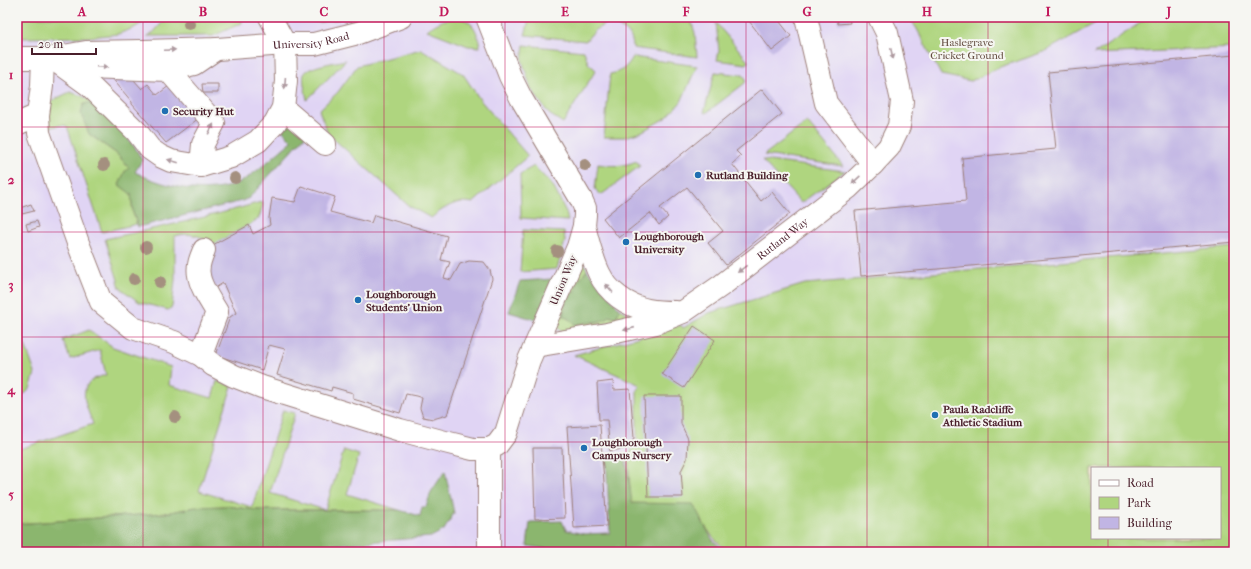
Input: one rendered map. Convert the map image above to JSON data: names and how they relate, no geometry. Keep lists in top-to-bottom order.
{
  "streets": {
    "street": ["University Road", "Rutland Way", "Union Way"]
  },
  "crossings": [
    ["Rutland Way", "Union Way"]
  ],
  "one_way": ["University Road", "Rutland Way"],
  "parks": ["Haslegrave Cricket Ground"],
  "places": [
    "Security Hut",
    "Rutland Building",
    "Loughborough University",
    "Loughborough Students' Union",
    "Paula Radcliffe Athletic Stadium",
    "Loughborough Campus Nursery"
  ],
  "legend": ["Road", "Park", "Building"],
  "scale_bar": "20 m",
  "grid": {
    "columns": [
      "A",
      "B",
      "C",
      "D",
      "E",
      "F",
      "G",
      "H",
      "I",
      "J"
    ],
    "rows": [
      "1",
      "2",
      "3",
      "4",
      "5"
    ]
  }
}
